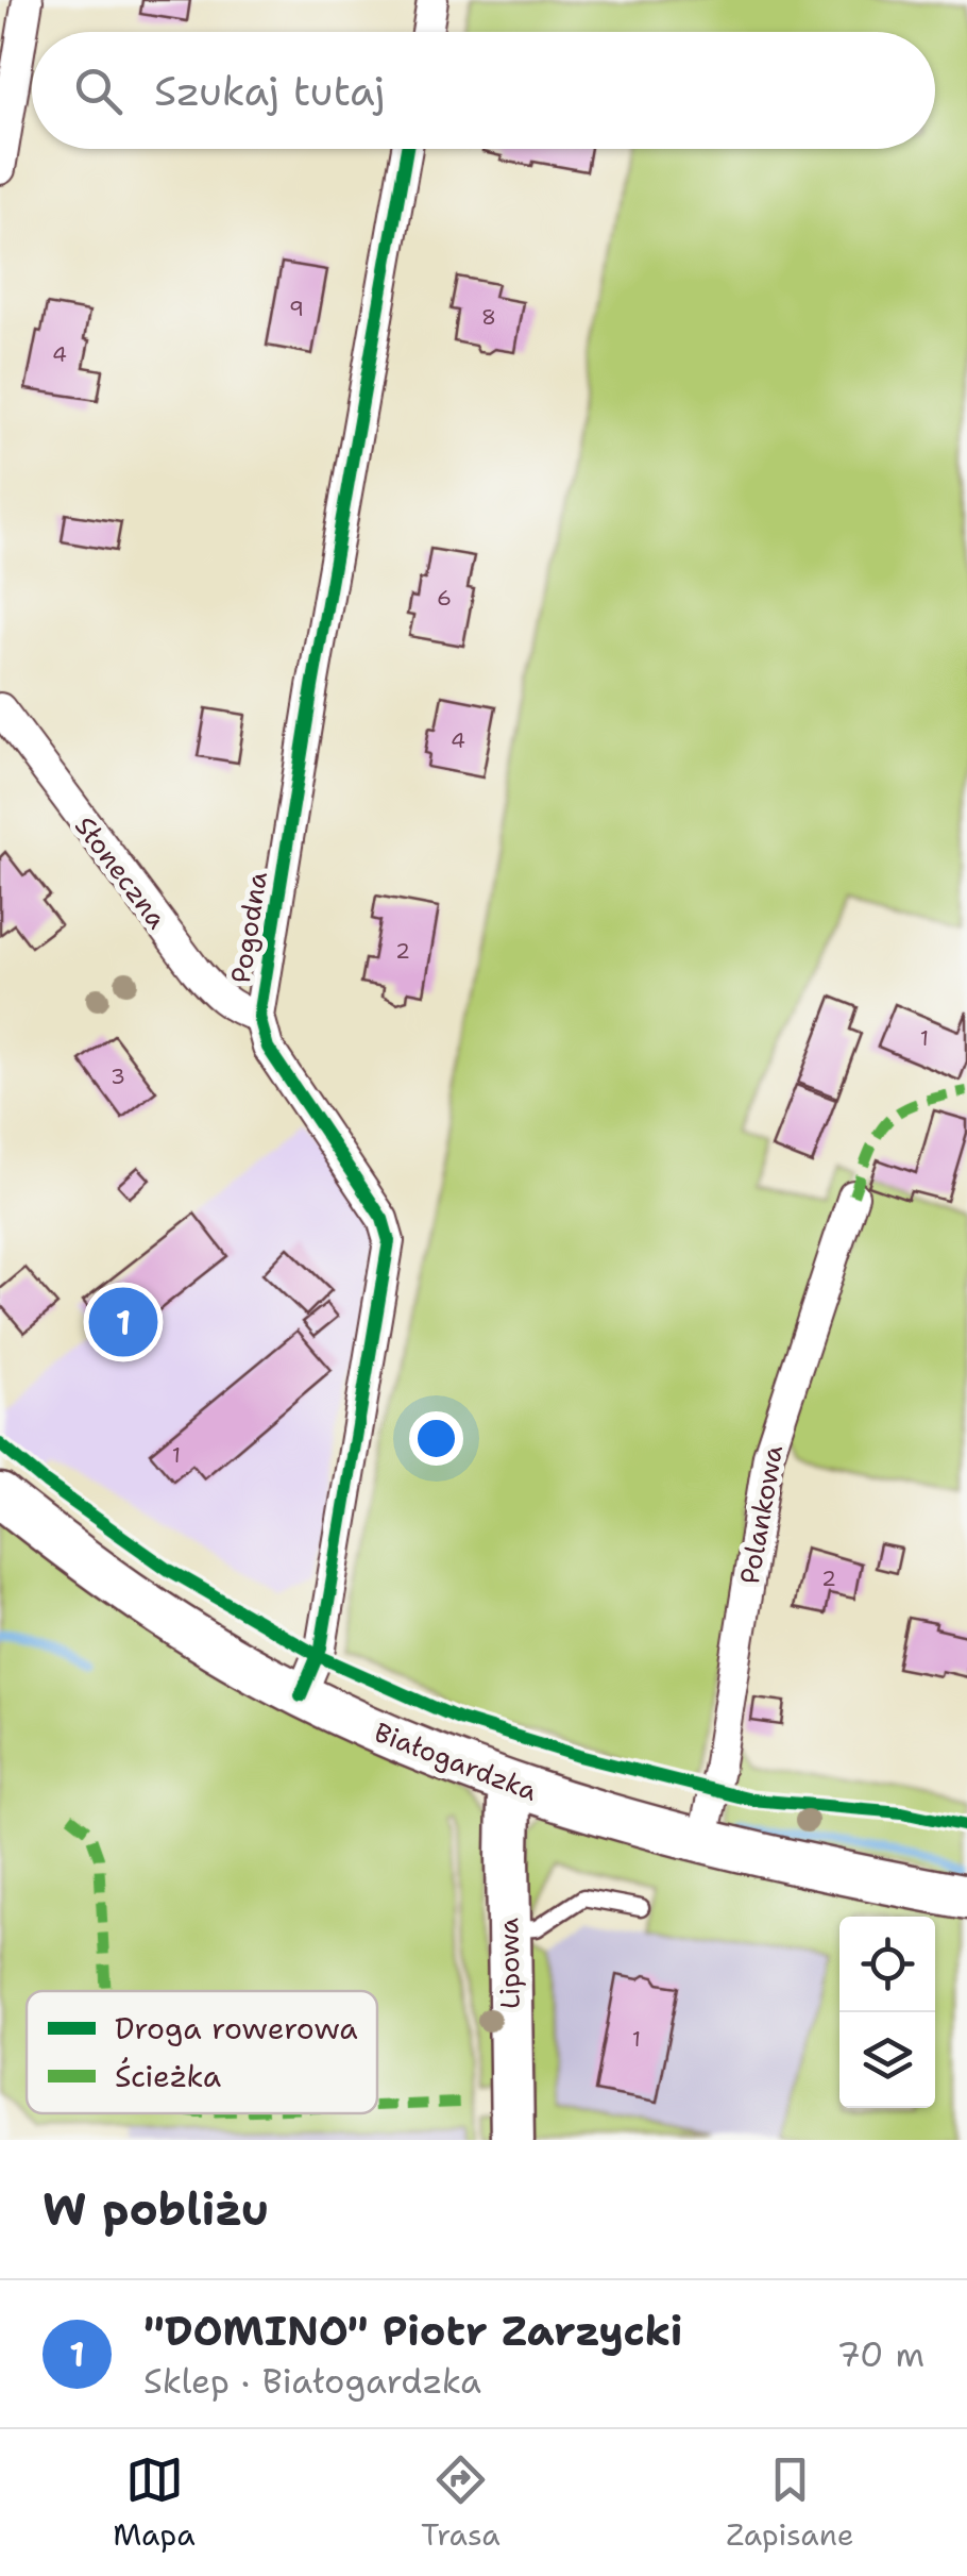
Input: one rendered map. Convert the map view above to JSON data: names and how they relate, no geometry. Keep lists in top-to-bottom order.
{
  "streets": {
    "main road": ["Białogardzka", "Lipowa"],
    "street": ["Słoneczna", "Pogodna", "Polankowa"]
  },
  "crossings": [
    ["Słoneczna", "Pogodna"],
    ["Pogodna", "Białogardzka"],
    ["Polankowa", "Białogardzka"],
    ["Białogardzka", "Lipowa"]
  ],
  "house_numbers": [
    "9",
    "8",
    "4",
    "6",
    "4",
    "2",
    "1",
    "3",
    "1",
    "2",
    "1"
  ],
  "legend": ["Droga rowerowa", "Ścieżka"],
  "page": {
    "search": "Szukaj tutaj",
    "pins": "1",
    "heading": "W pobliżu",
    "list": [
      {
        "mark": "1",
        "name": "\"DOMINO\" Piotr Zarzycki",
        "note": "Sklep · Białogardzka",
        "value": "70 m"
      }
    ],
    "nav": ["Mapa", "Trasa", "Zapisane"]
  }
}
